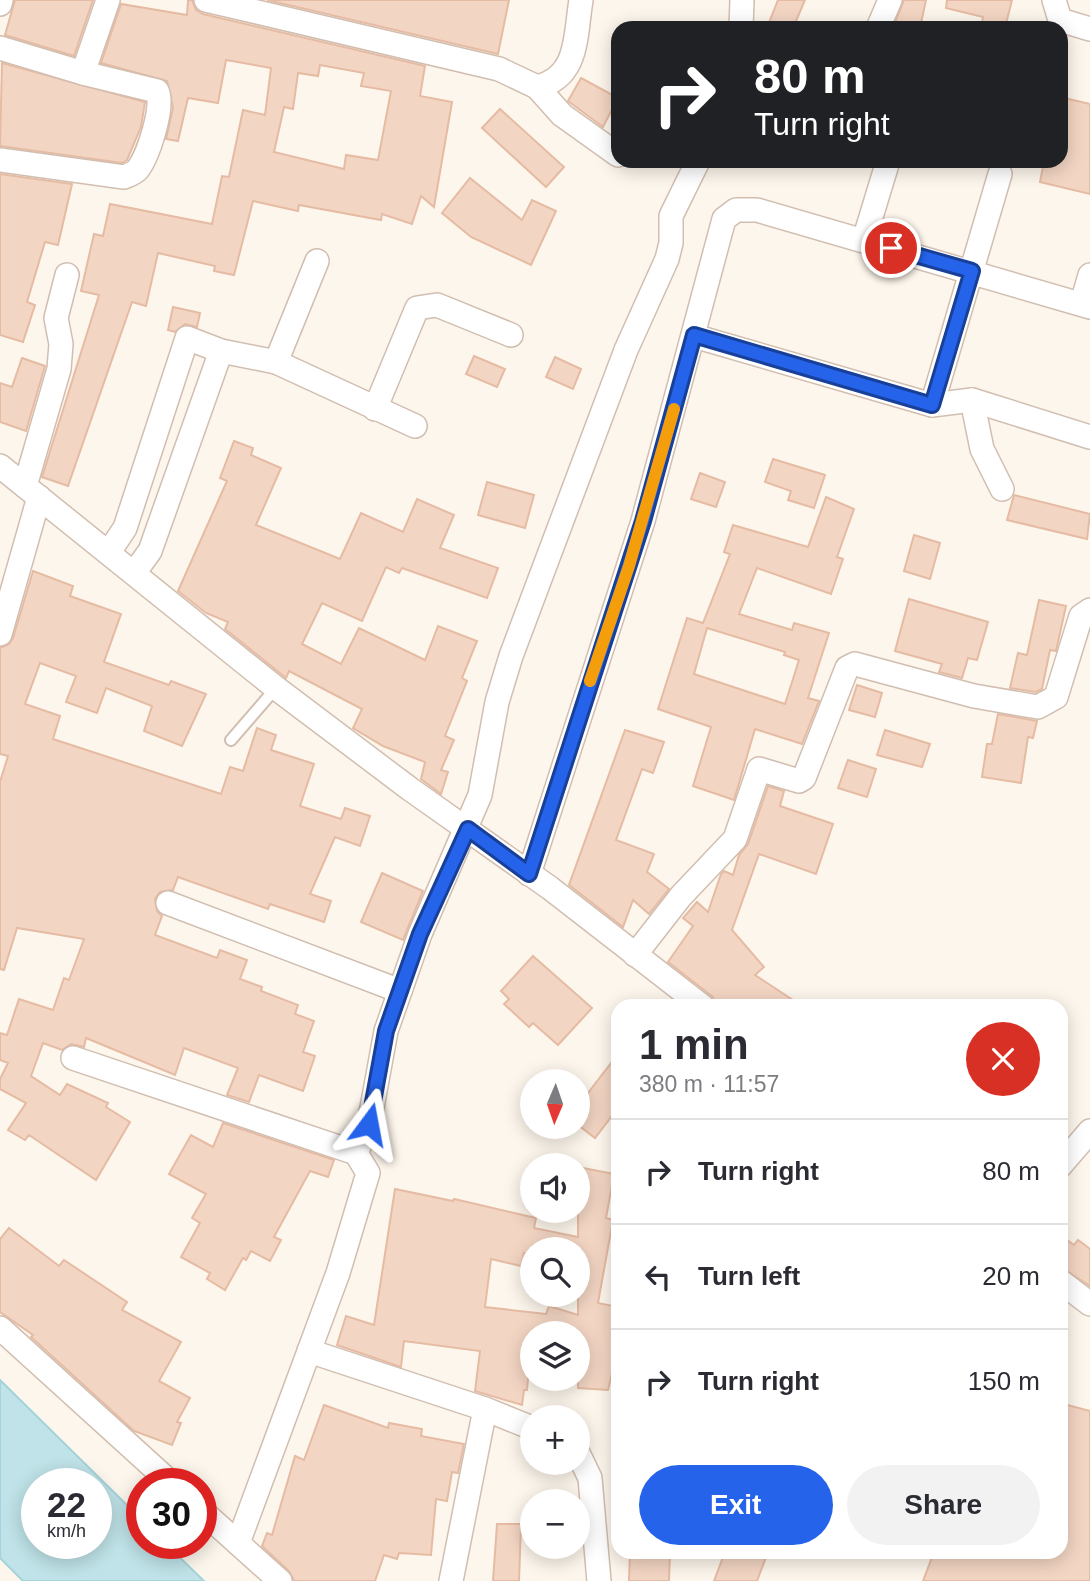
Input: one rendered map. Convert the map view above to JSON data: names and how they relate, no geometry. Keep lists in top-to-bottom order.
{
  "north": "bottom",
  "page": {
    "turn": ["80 m", "Turn right"],
    "heading": ["1 min", "380 m · 11:57"],
    "map_buttons": ["+", "−"],
    "list": [
      {
        "name": "Turn right",
        "value": "80 m"
      },
      {
        "name": "Turn left",
        "value": "20 m"
      },
      {
        "name": "Turn right",
        "value": "150 m"
      }
    ],
    "buttons": ["Exit", "Share"],
    "speed": "22 km/h",
    "limit": "30"
  }
}
